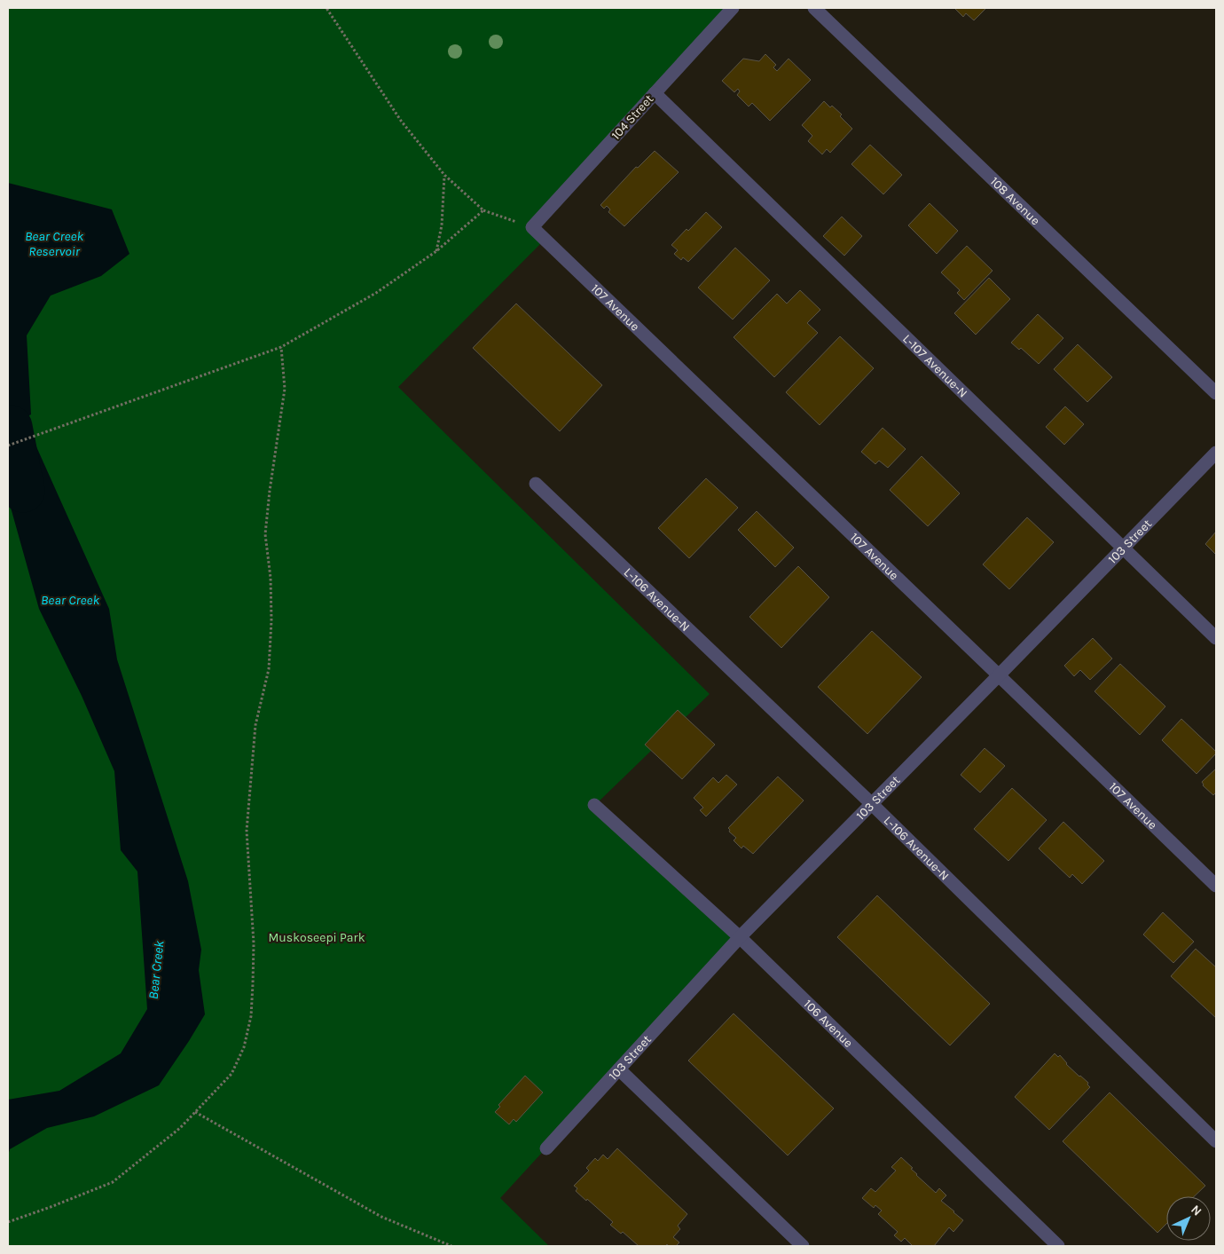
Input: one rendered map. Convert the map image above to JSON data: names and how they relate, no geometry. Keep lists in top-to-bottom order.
{
  "streets": {
    "street": [
      "104 Street",
      "108 Avenue",
      "107 Avenue",
      "L-107 Avenue-N",
      "103 Street",
      "L-106 Avenue-N",
      "106 Avenue"
    ]
  },
  "crossings": [
    ["104 Street", "107 Avenue"],
    ["104 Street", "L-107 Avenue-N"],
    ["107 Avenue", "103 Street"],
    ["L-107 Avenue-N", "103 Street"],
    ["103 Street", "L-106 Avenue-N"],
    ["103 Street", "106 Avenue"]
  ],
  "water": ["Bear Creek Reservoir", "Bear Creek"],
  "parks": ["Muskoseepi Park"],
  "north": "top right"
}
